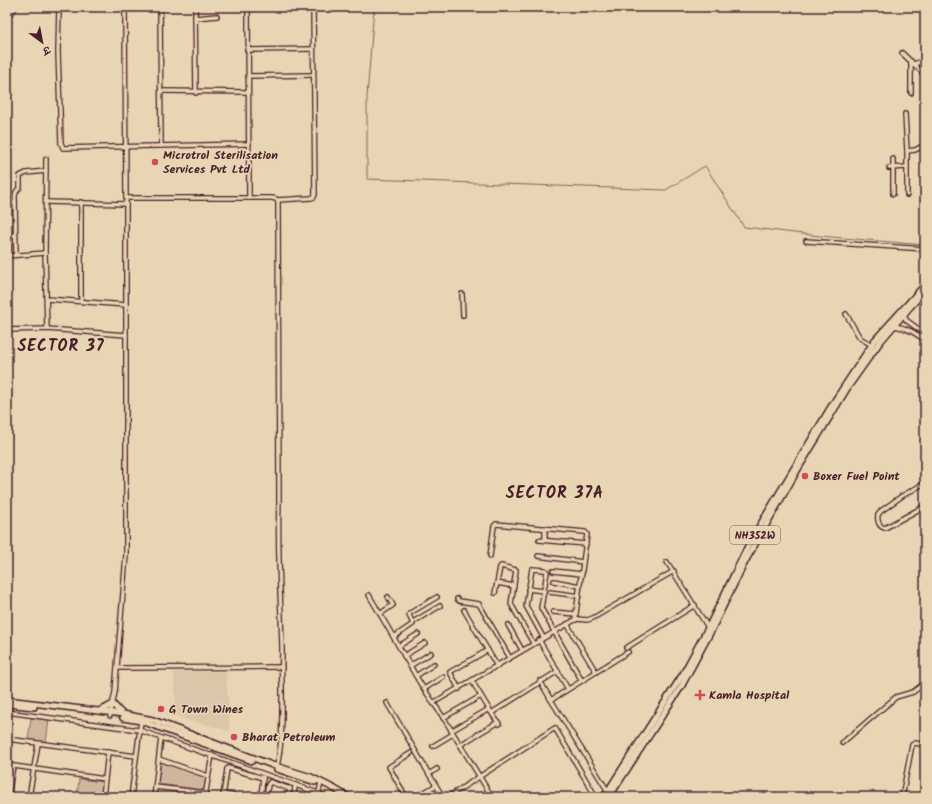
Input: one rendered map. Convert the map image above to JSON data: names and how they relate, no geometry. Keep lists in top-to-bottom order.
{
  "streets": {
    "highway": ["NH352W"]
  },
  "districts": ["SECTOR 37", "SECTOR 37A"],
  "places": {
    "other": [
      "Microtrol Sterilisation Services Pvt Ltd",
      "Boxer Fuel Point",
      "G Town Wines",
      "Bharat Petroleum"
    ],
    "health": ["Kamla Hospital"]
  },
  "north": "bottom right"
}
